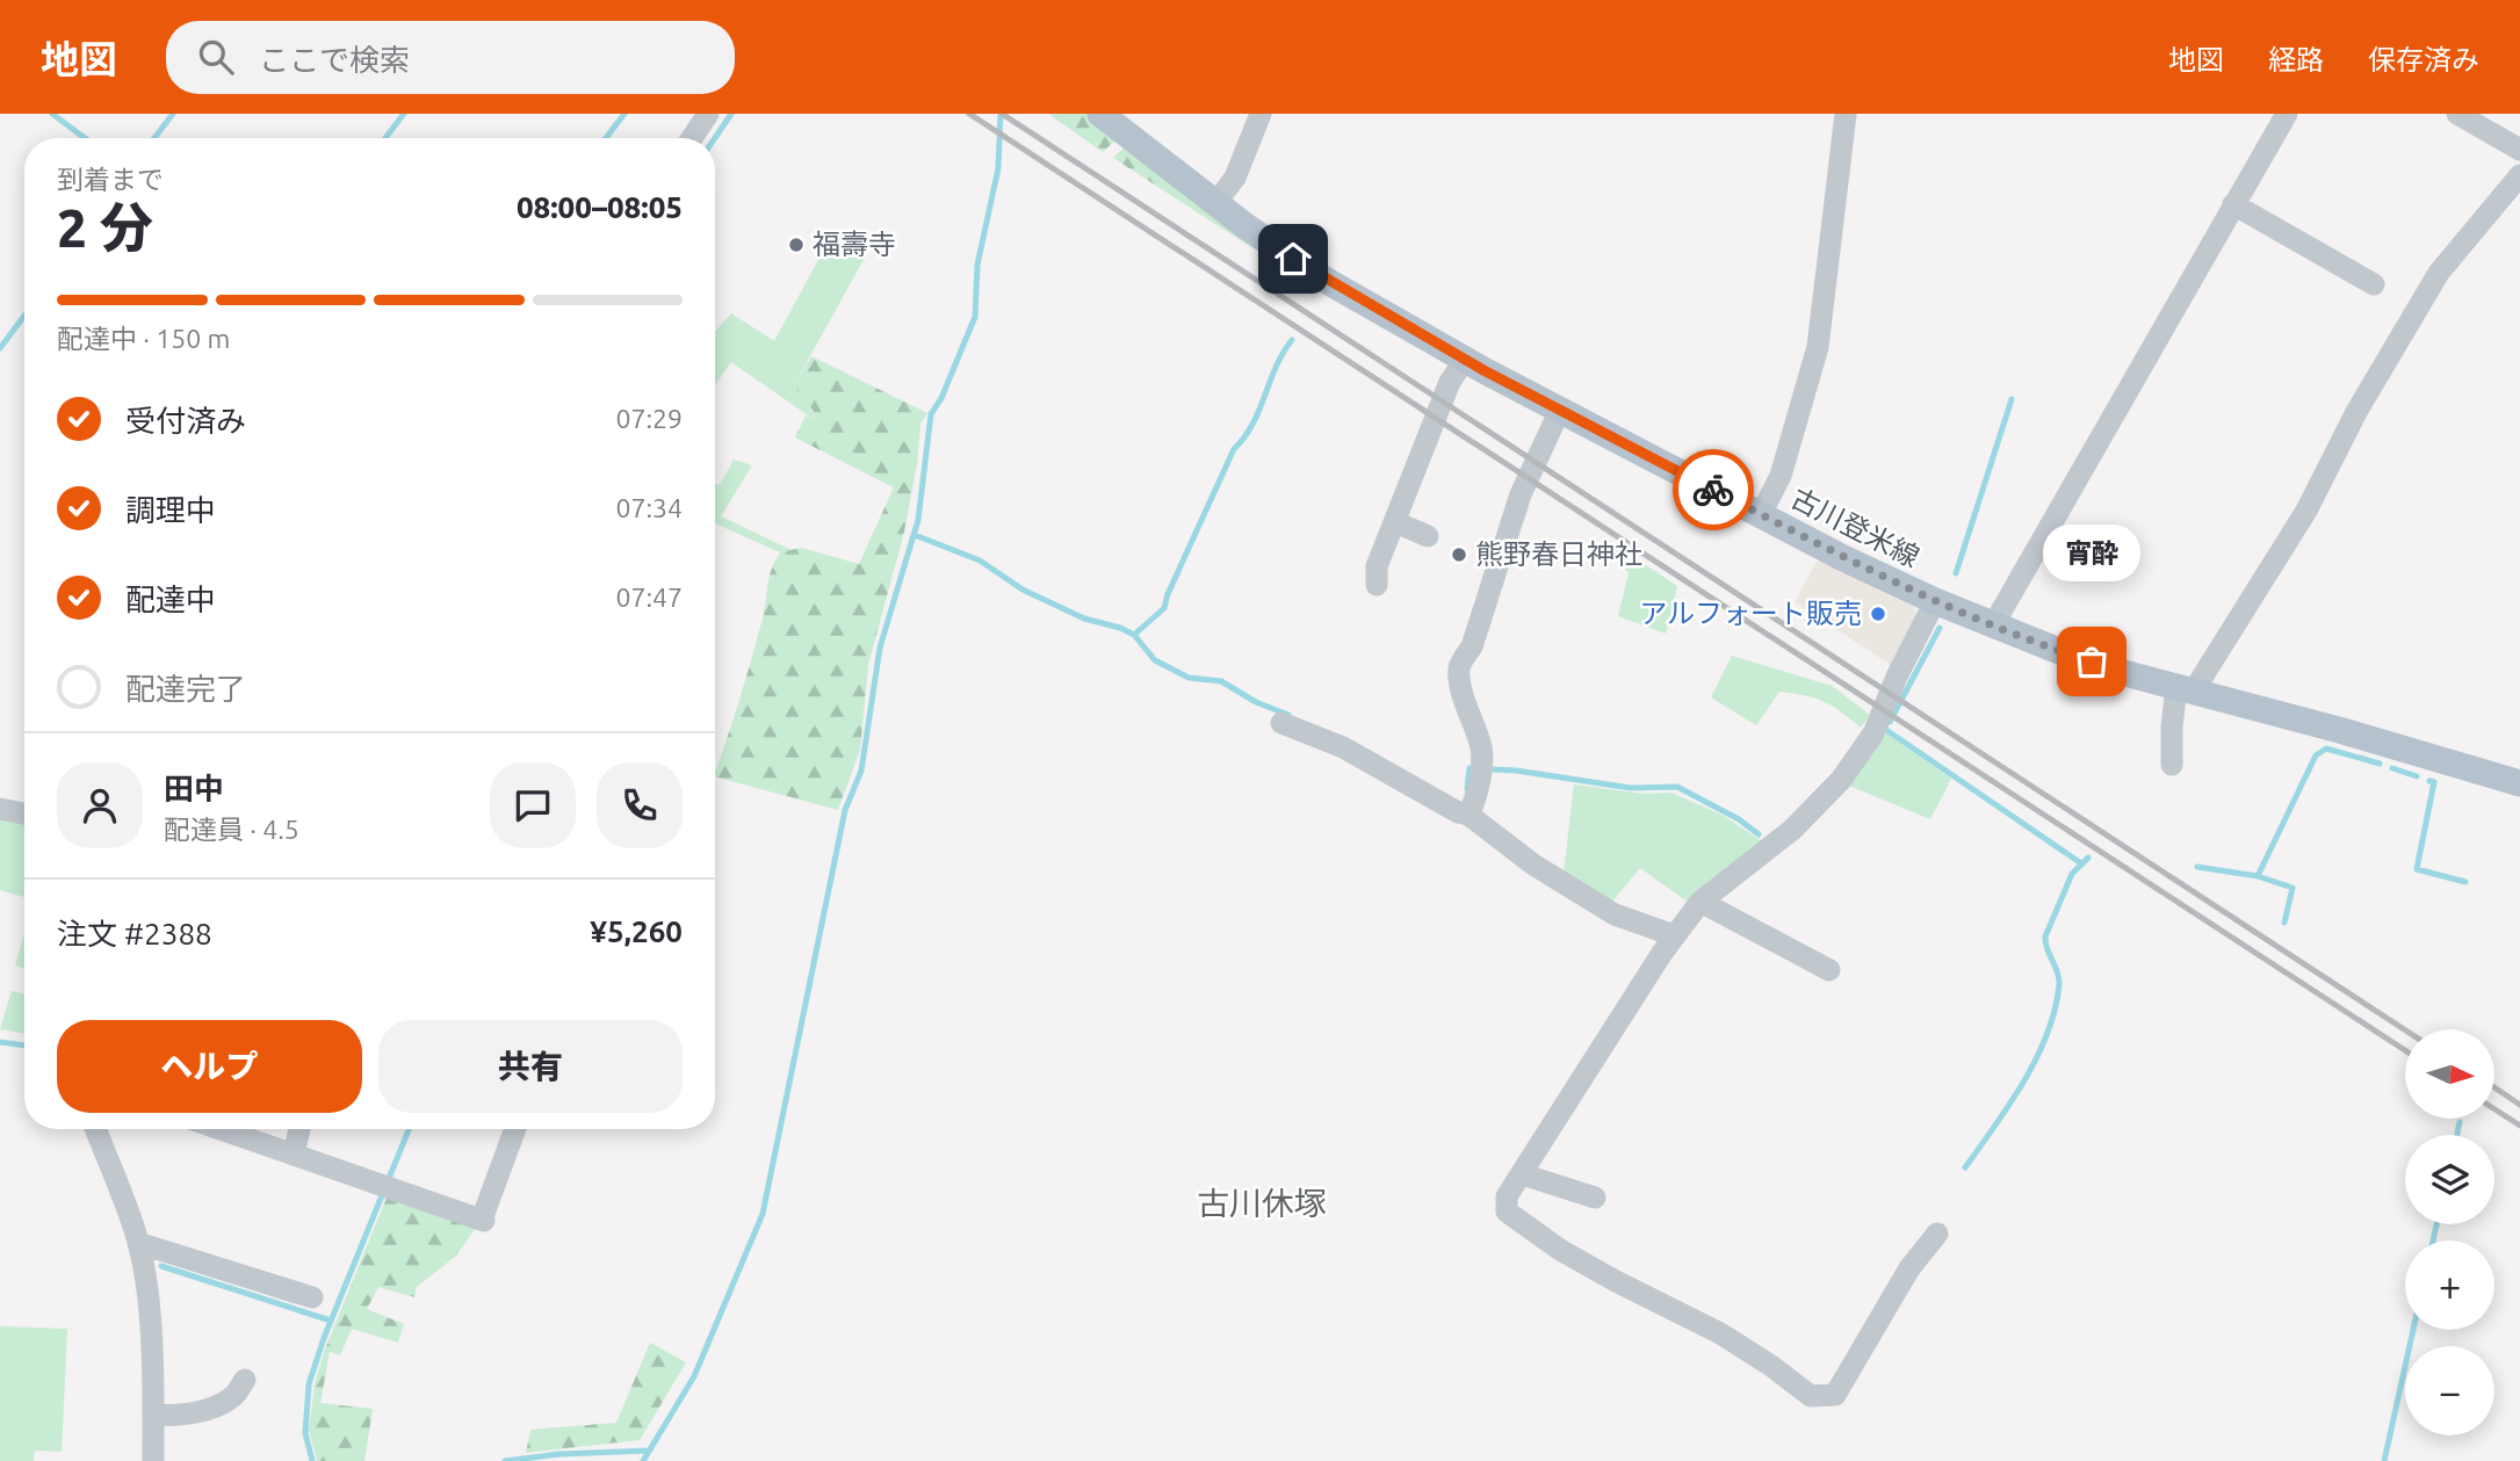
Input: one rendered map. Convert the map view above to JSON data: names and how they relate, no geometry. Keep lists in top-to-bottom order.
{
  "streets": {
    "main road": ["古川登米線"]
  },
  "districts": ["古川休塚"],
  "places": [
    "福壽寺",
    "熊野春日神社",
    "アルフォート販売",
    "宵酔"
  ],
  "north": "right",
  "page": {
    "header": "地図",
    "search": "ここで検索",
    "nav": ["地図", "経路", "保存済み"],
    "heading": ["2 分", "到着まで", "08:00–08:05"],
    "panel": [
      "田中",
      "配達員 · 4.5",
      "注文 #2388",
      "¥5,260"
    ],
    "bar": "配達中 · 150 m",
    "list": [
      ["受付済み", "07:29"],
      ["調理中", "07:34"],
      ["配達中", "07:47"],
      "配達完了"
    ],
    "bubble": "宵酔",
    "buttons": ["ヘルプ", "共有"],
    "map_buttons": ["+", "−"]
  }
}
